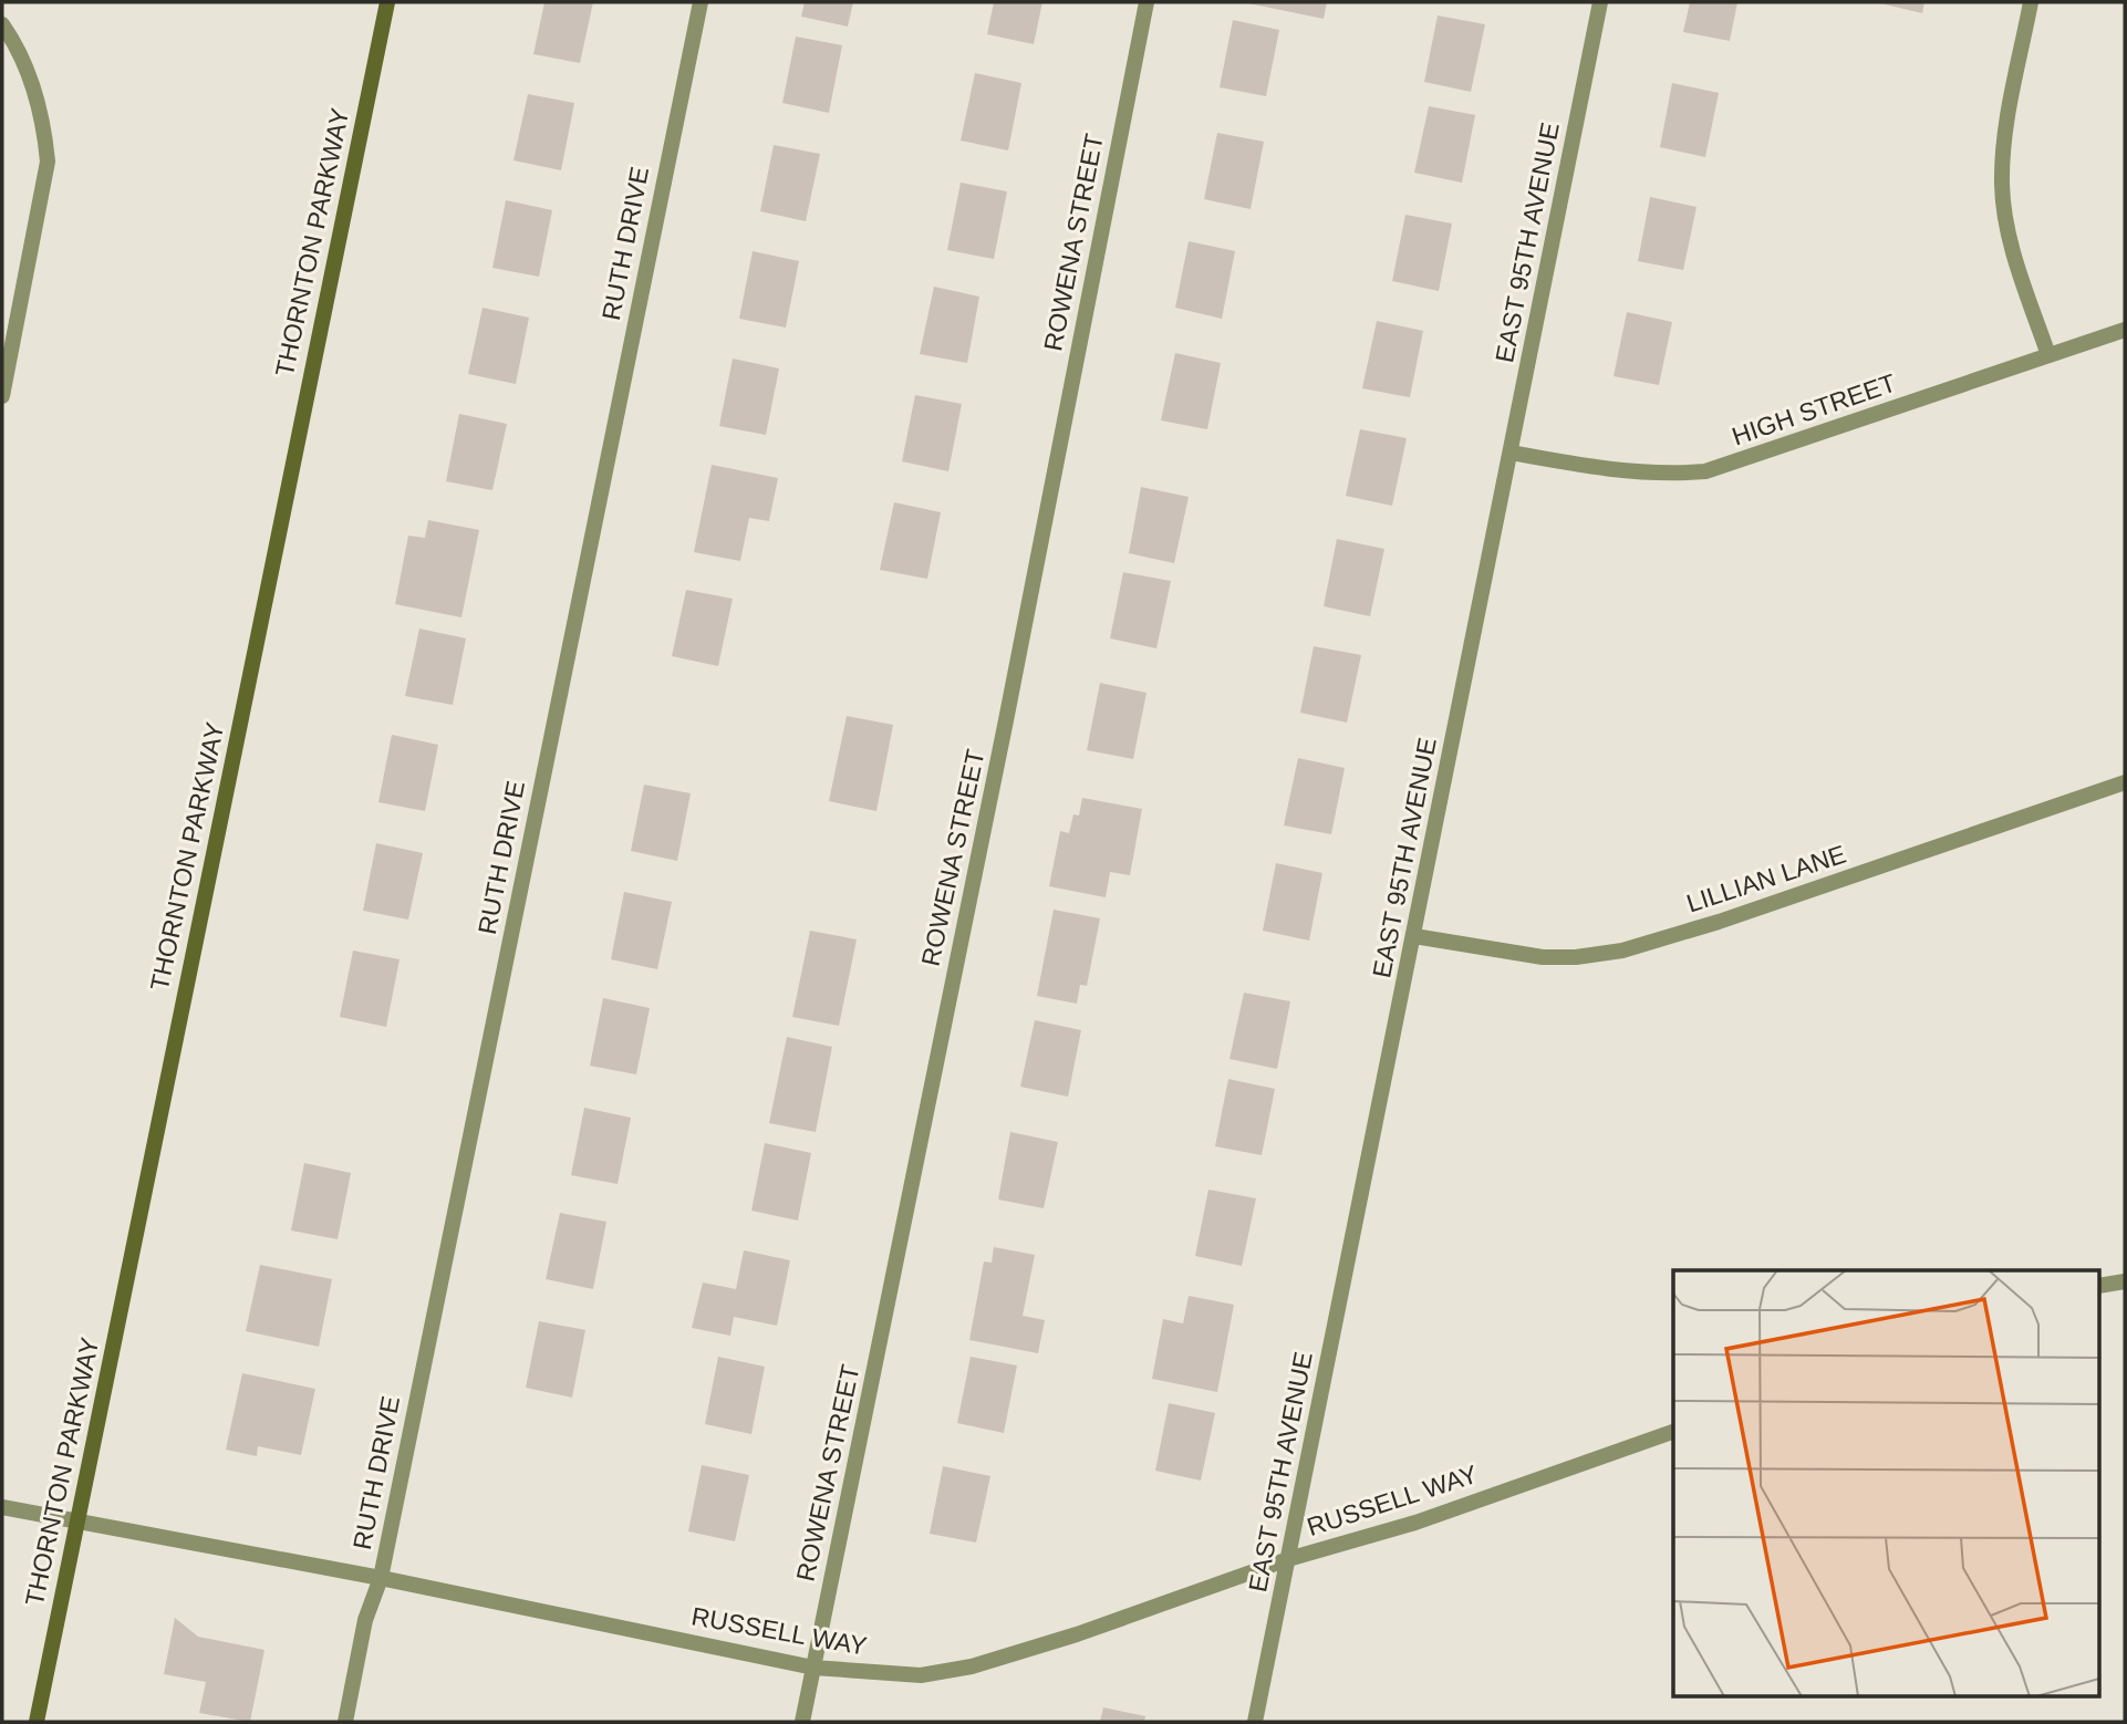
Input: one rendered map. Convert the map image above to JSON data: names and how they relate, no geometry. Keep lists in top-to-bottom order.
{
  "streets": {
    "main road": ["THORNTON PARKWAY"],
    "street": [
      "ROWENA STREET",
      "EAST 95TH AVENUE",
      "RUTH DRIVE",
      "HIGH STREET",
      "LILLIAN LANE",
      "RUSSELL WAY"
    ]
  },
  "crossings": [
    ["THORNTON PARKWAY", "RUSSELL WAY"],
    ["ROWENA STREET", "RUSSELL WAY"],
    ["EAST 95TH AVENUE", "HIGH STREET"],
    ["EAST 95TH AVENUE", "LILLIAN LANE"],
    ["EAST 95TH AVENUE", "RUSSELL WAY"],
    ["RUTH DRIVE", "RUSSELL WAY"]
  ]
}
